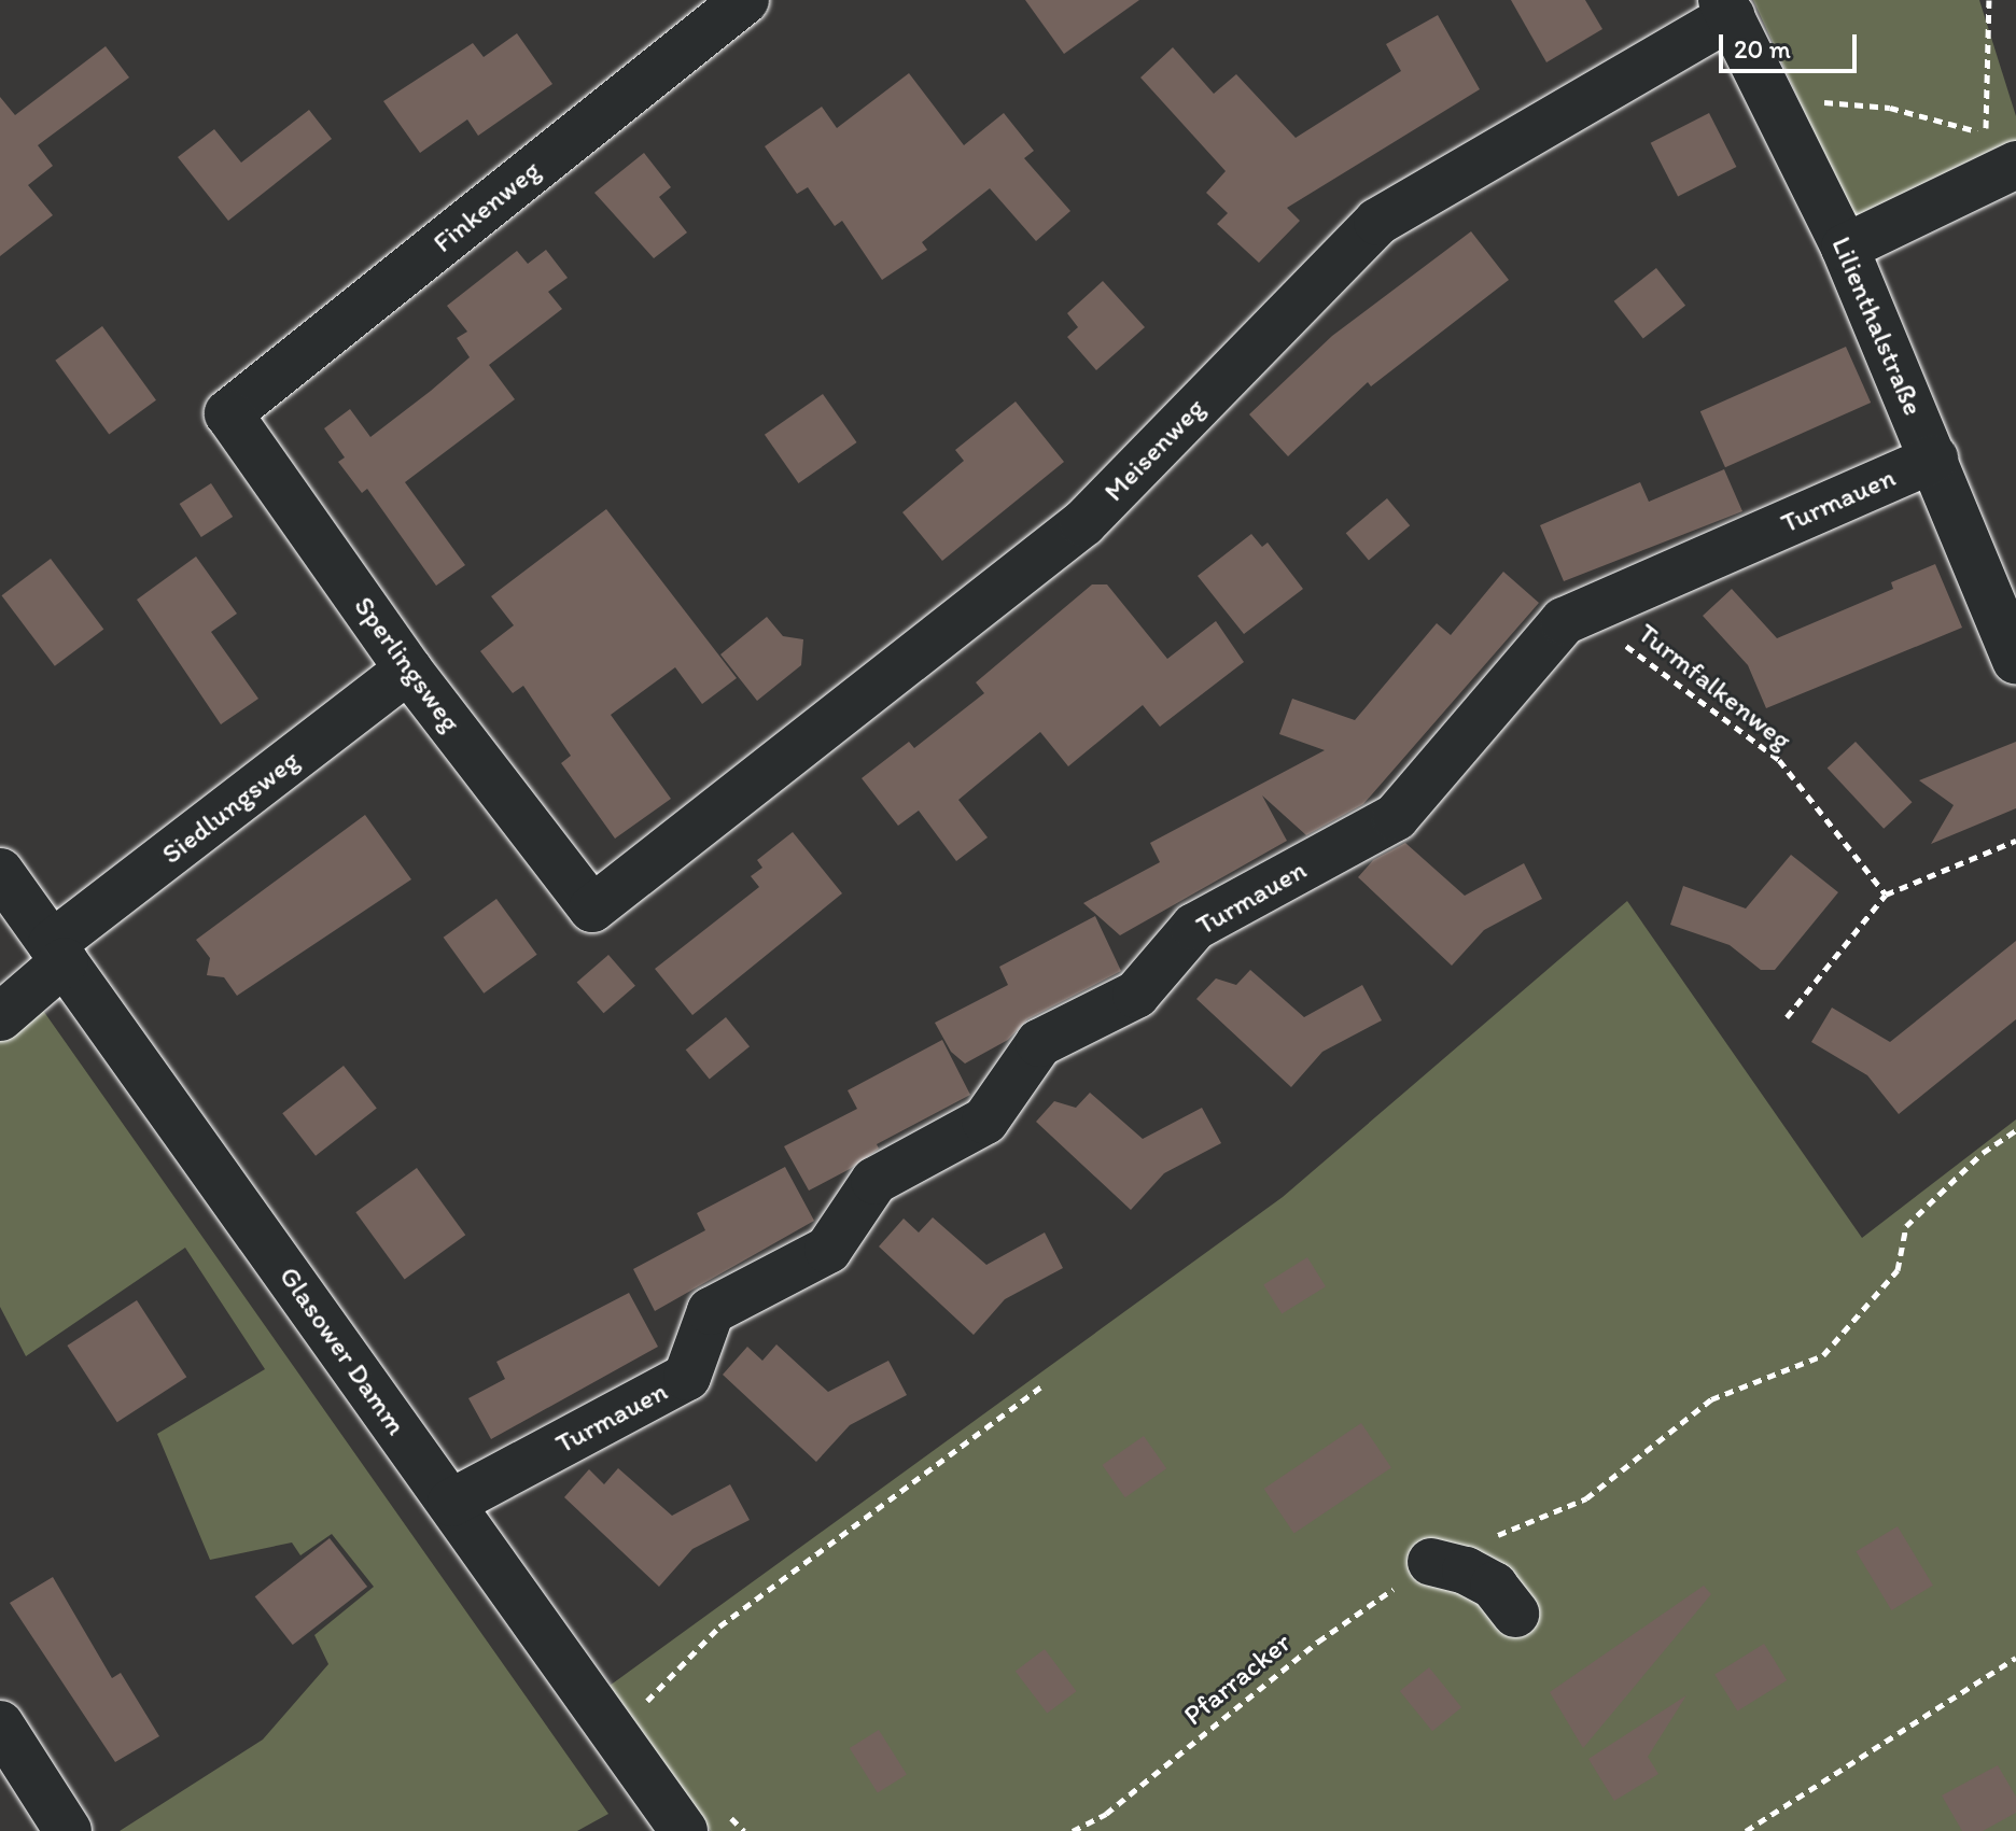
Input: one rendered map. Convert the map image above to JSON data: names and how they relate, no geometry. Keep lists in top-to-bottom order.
{
  "streets": {
    "street": [
      "Finkenweg",
      "Lilienthalstraße",
      "Meisenweg",
      "Turmauen",
      "Sperlingsweg",
      "Siedlungsweg",
      "Glasower Damm"
    ],
    "path": ["Turmfalkenweg", "Pfarracker"]
  },
  "crossings": [
    ["Finkenweg", "Sperlingsweg"],
    ["Lilienthalstraße", "Meisenweg"],
    ["Lilienthalstraße", "Turmauen"],
    ["Meisenweg", "Sperlingsweg"],
    ["Turmauen", "Turmfalkenweg"],
    ["Turmauen", "Glasower Damm"],
    ["Sperlingsweg", "Siedlungsweg"],
    ["Siedlungsweg", "Glasower Damm"]
  ],
  "scale_bar": "20 m"
}
